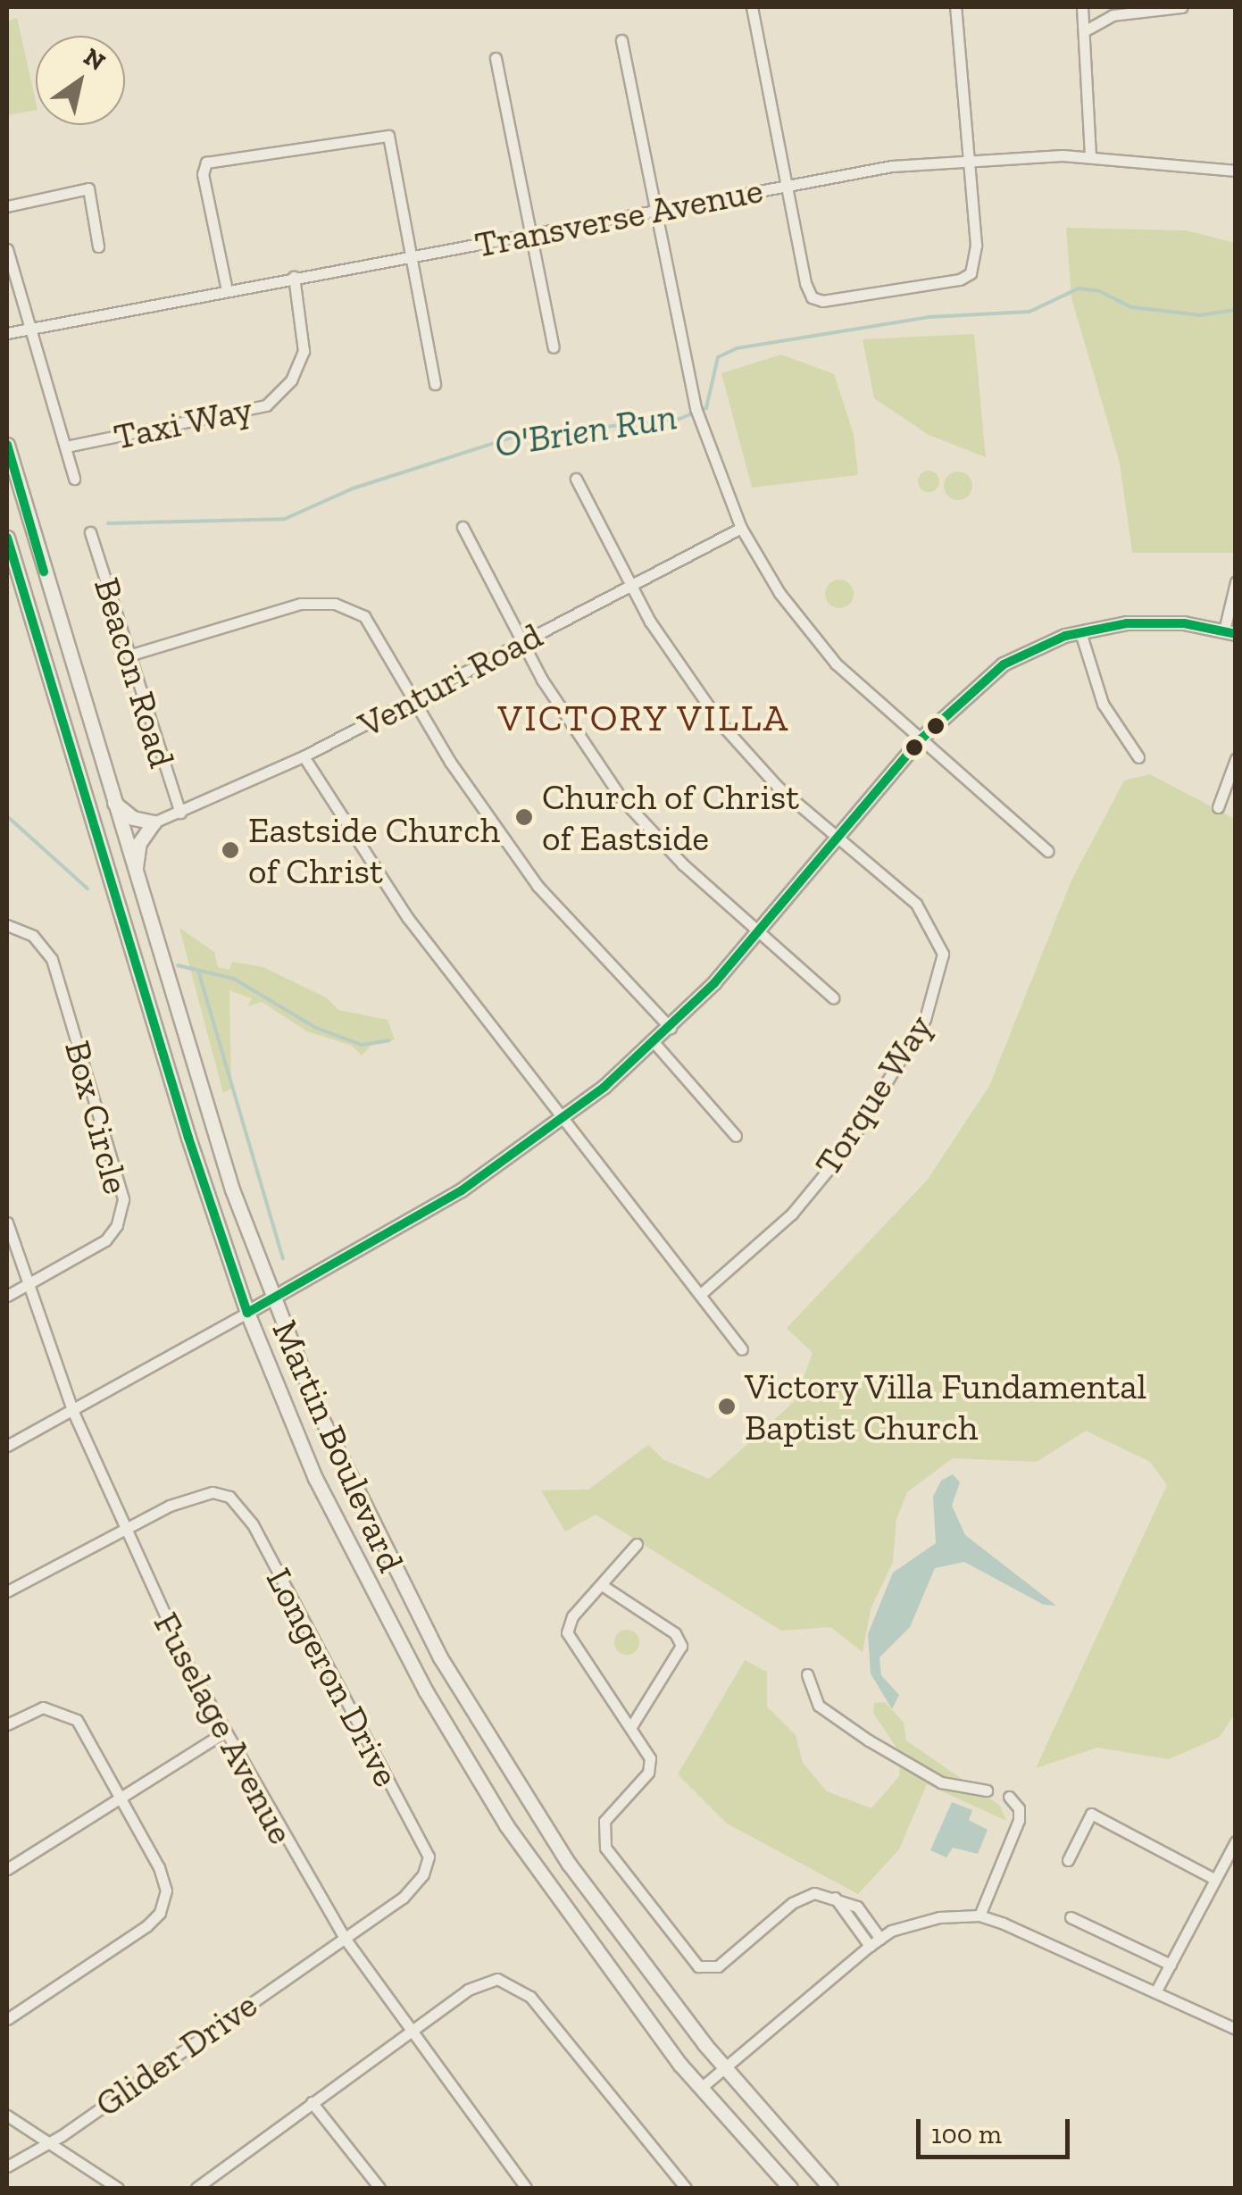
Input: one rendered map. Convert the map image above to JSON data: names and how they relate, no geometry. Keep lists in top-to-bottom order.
{
  "streets": {
    "main road": ["Martin Boulevard"],
    "street": [
      "Transverse Avenue",
      "Taxi Way",
      "Beacon Road",
      "Venturi Road",
      "Torque Way",
      "Box Circle",
      "Longeron Drive",
      "Fuselage Avenue",
      "Glider Drive"
    ]
  },
  "crossings": [
    ["Transverse Avenue", "Taxi Way"],
    ["Beacon Road", "Venturi Road"],
    ["Venturi Road", "Torque Way"],
    ["Box Circle", "Fuselage Avenue"],
    ["Longeron Drive", "Fuselage Avenue"],
    ["Longeron Drive", "Glider Drive"],
    ["Fuselage Avenue", "Glider Drive"]
  ],
  "districts": ["VICTORY VILLA"],
  "water": ["O'Brien Run"],
  "places": ["Church of Christ of Eastside", "Eastside Church of Christ", "Victory Villa Fundamental Baptist Church"],
  "scale_bar": "100 m",
  "north": "top right"
}
